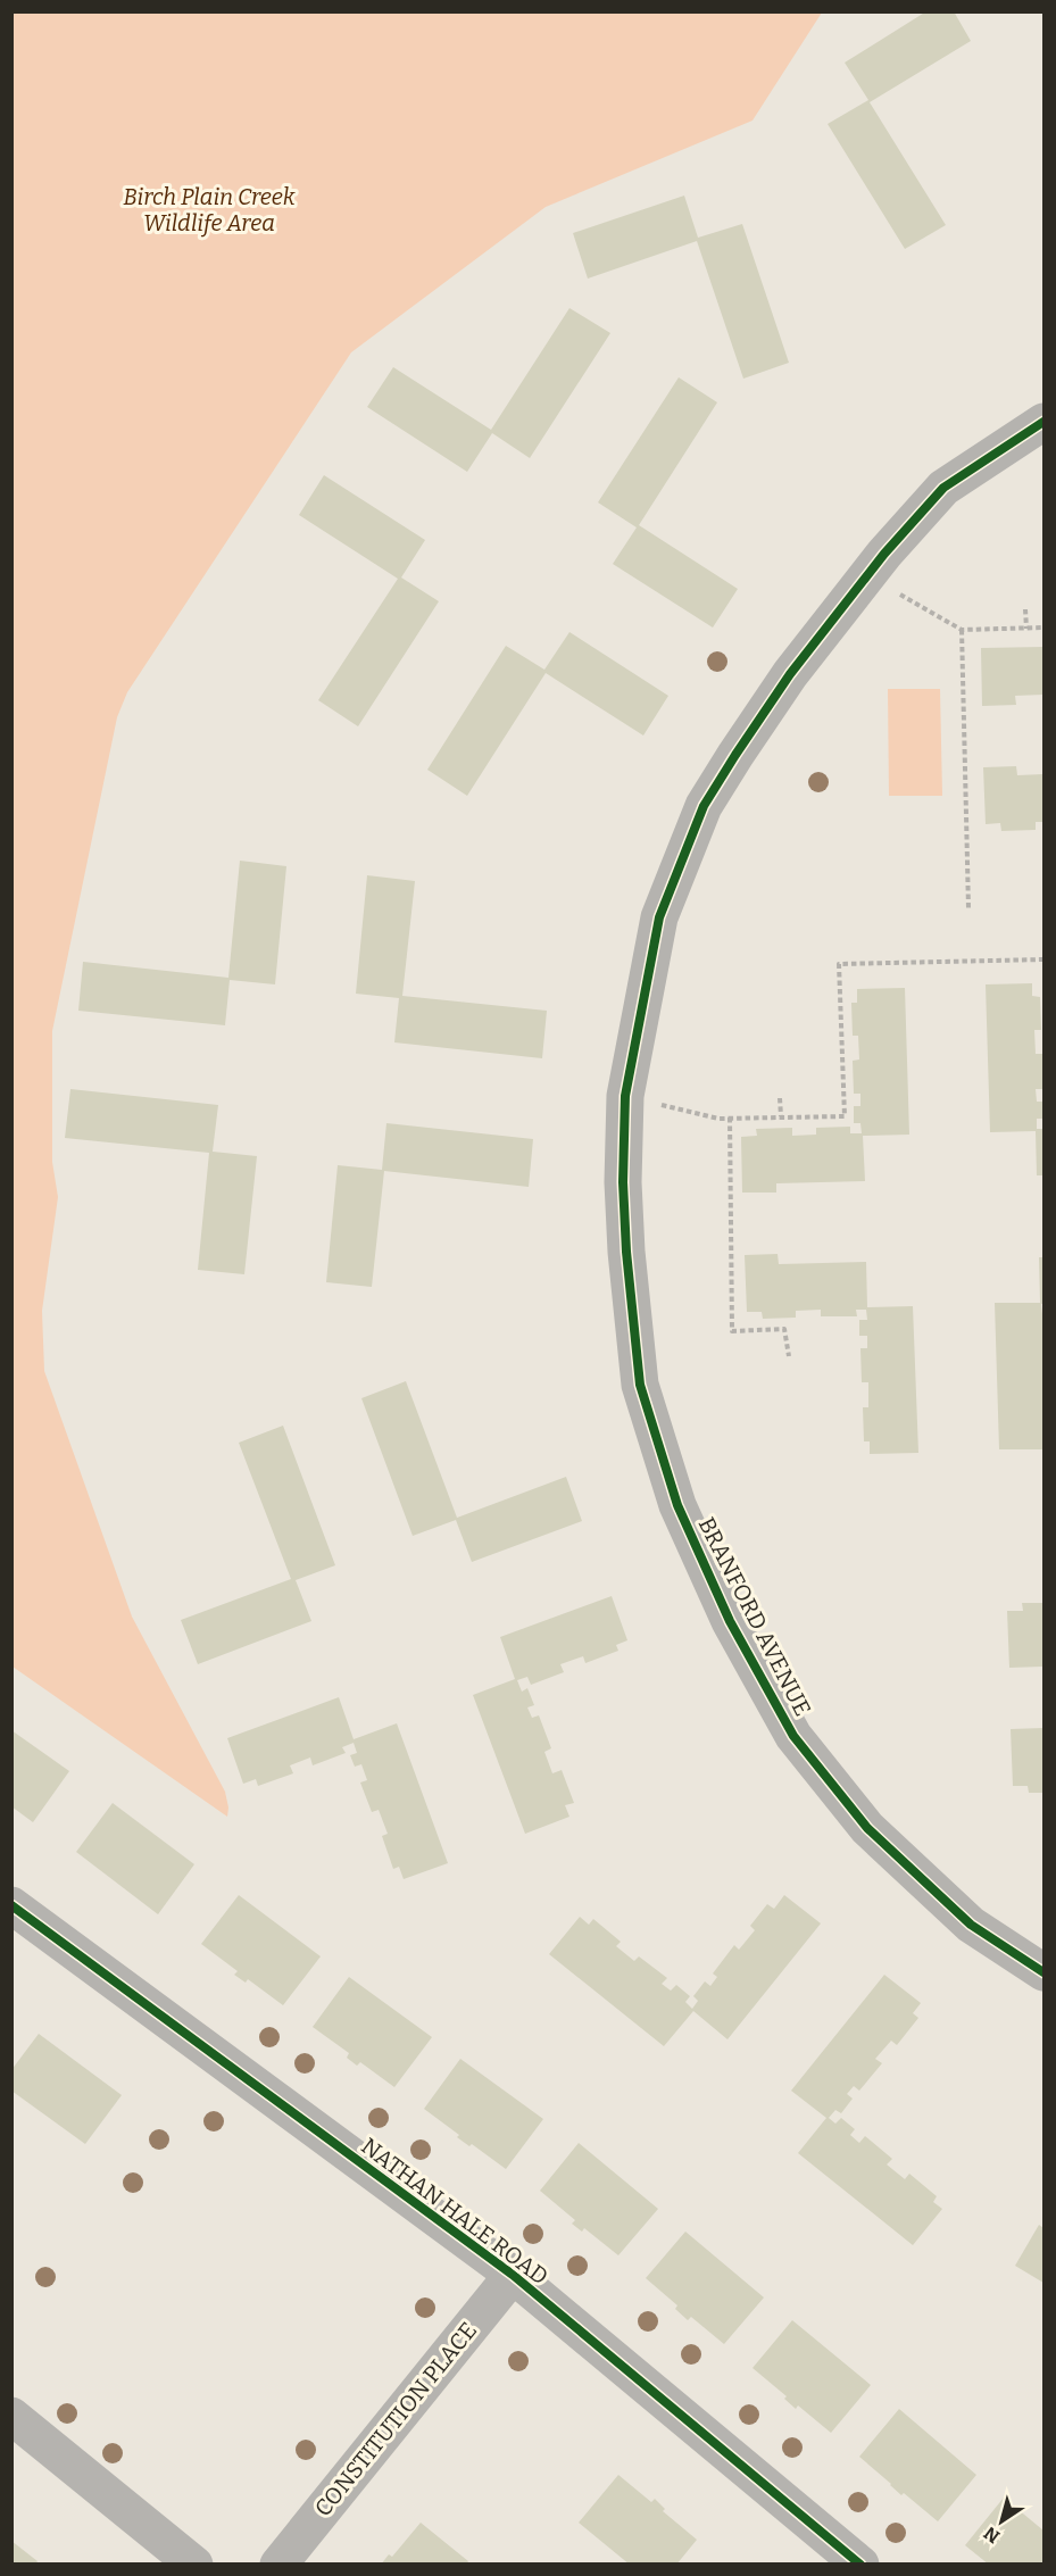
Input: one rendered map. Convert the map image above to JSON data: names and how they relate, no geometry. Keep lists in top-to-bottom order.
{
  "streets": {
    "street": ["BRANFORD AVENUE", "NATHAN HALE ROAD", "CONSTITUTION PLACE"]
  },
  "crossings": [
    ["NATHAN HALE ROAD", "CONSTITUTION PLACE"]
  ],
  "parks": ["Birch Plain Creek Wildlife Area"],
  "north": "bottom left"
}
